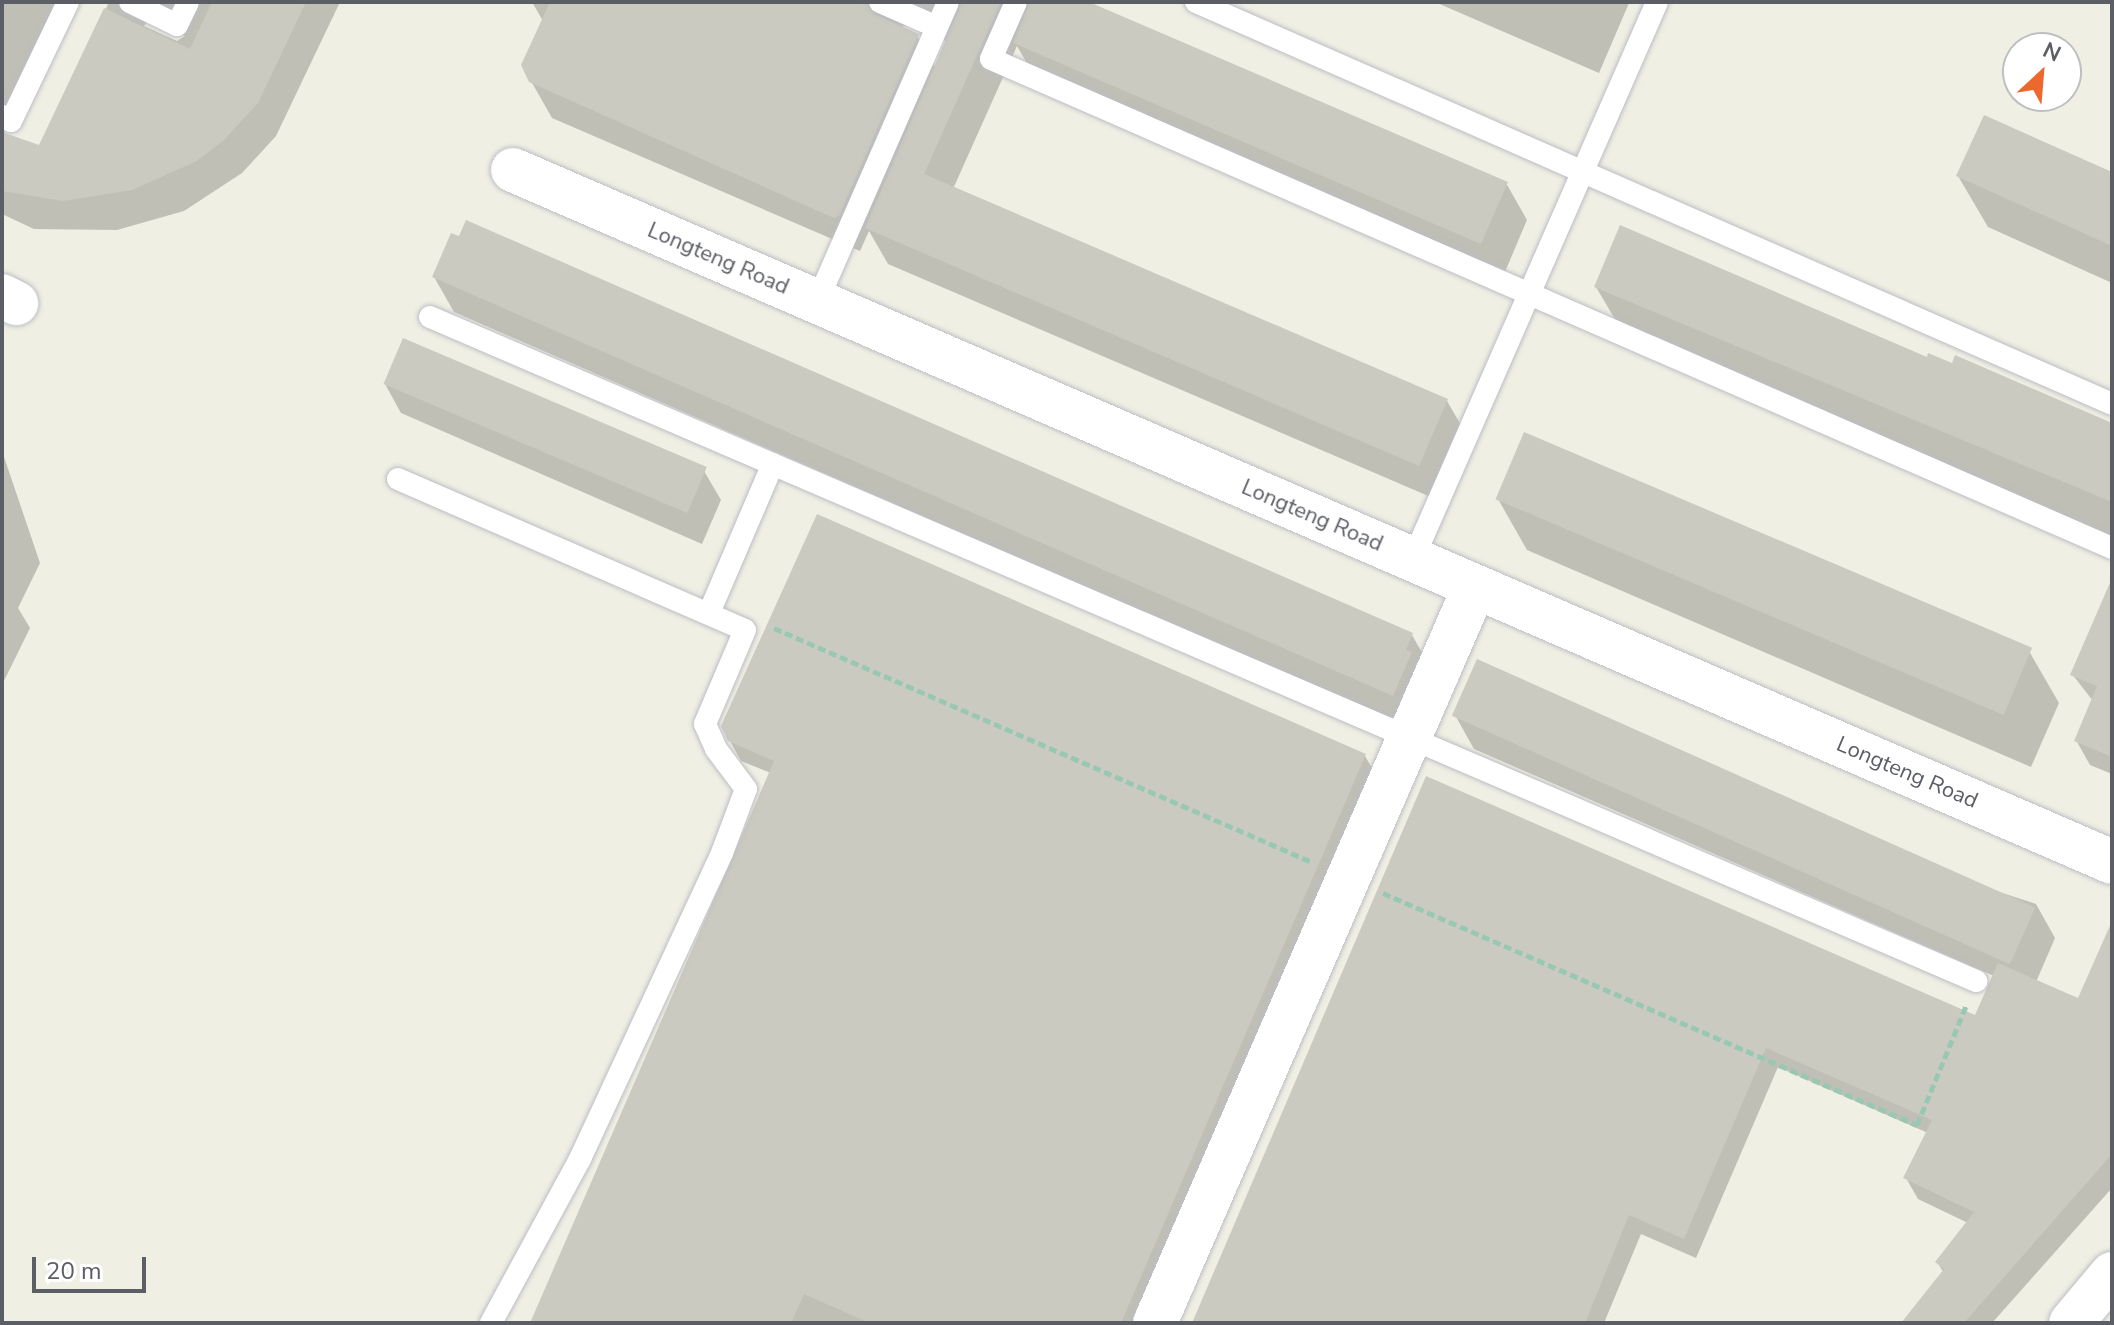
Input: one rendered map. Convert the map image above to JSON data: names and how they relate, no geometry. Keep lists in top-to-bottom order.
{
  "streets": {
    "street": ["Longteng Road"]
  },
  "scale_bar": "20 m",
  "north": "top right"
}
